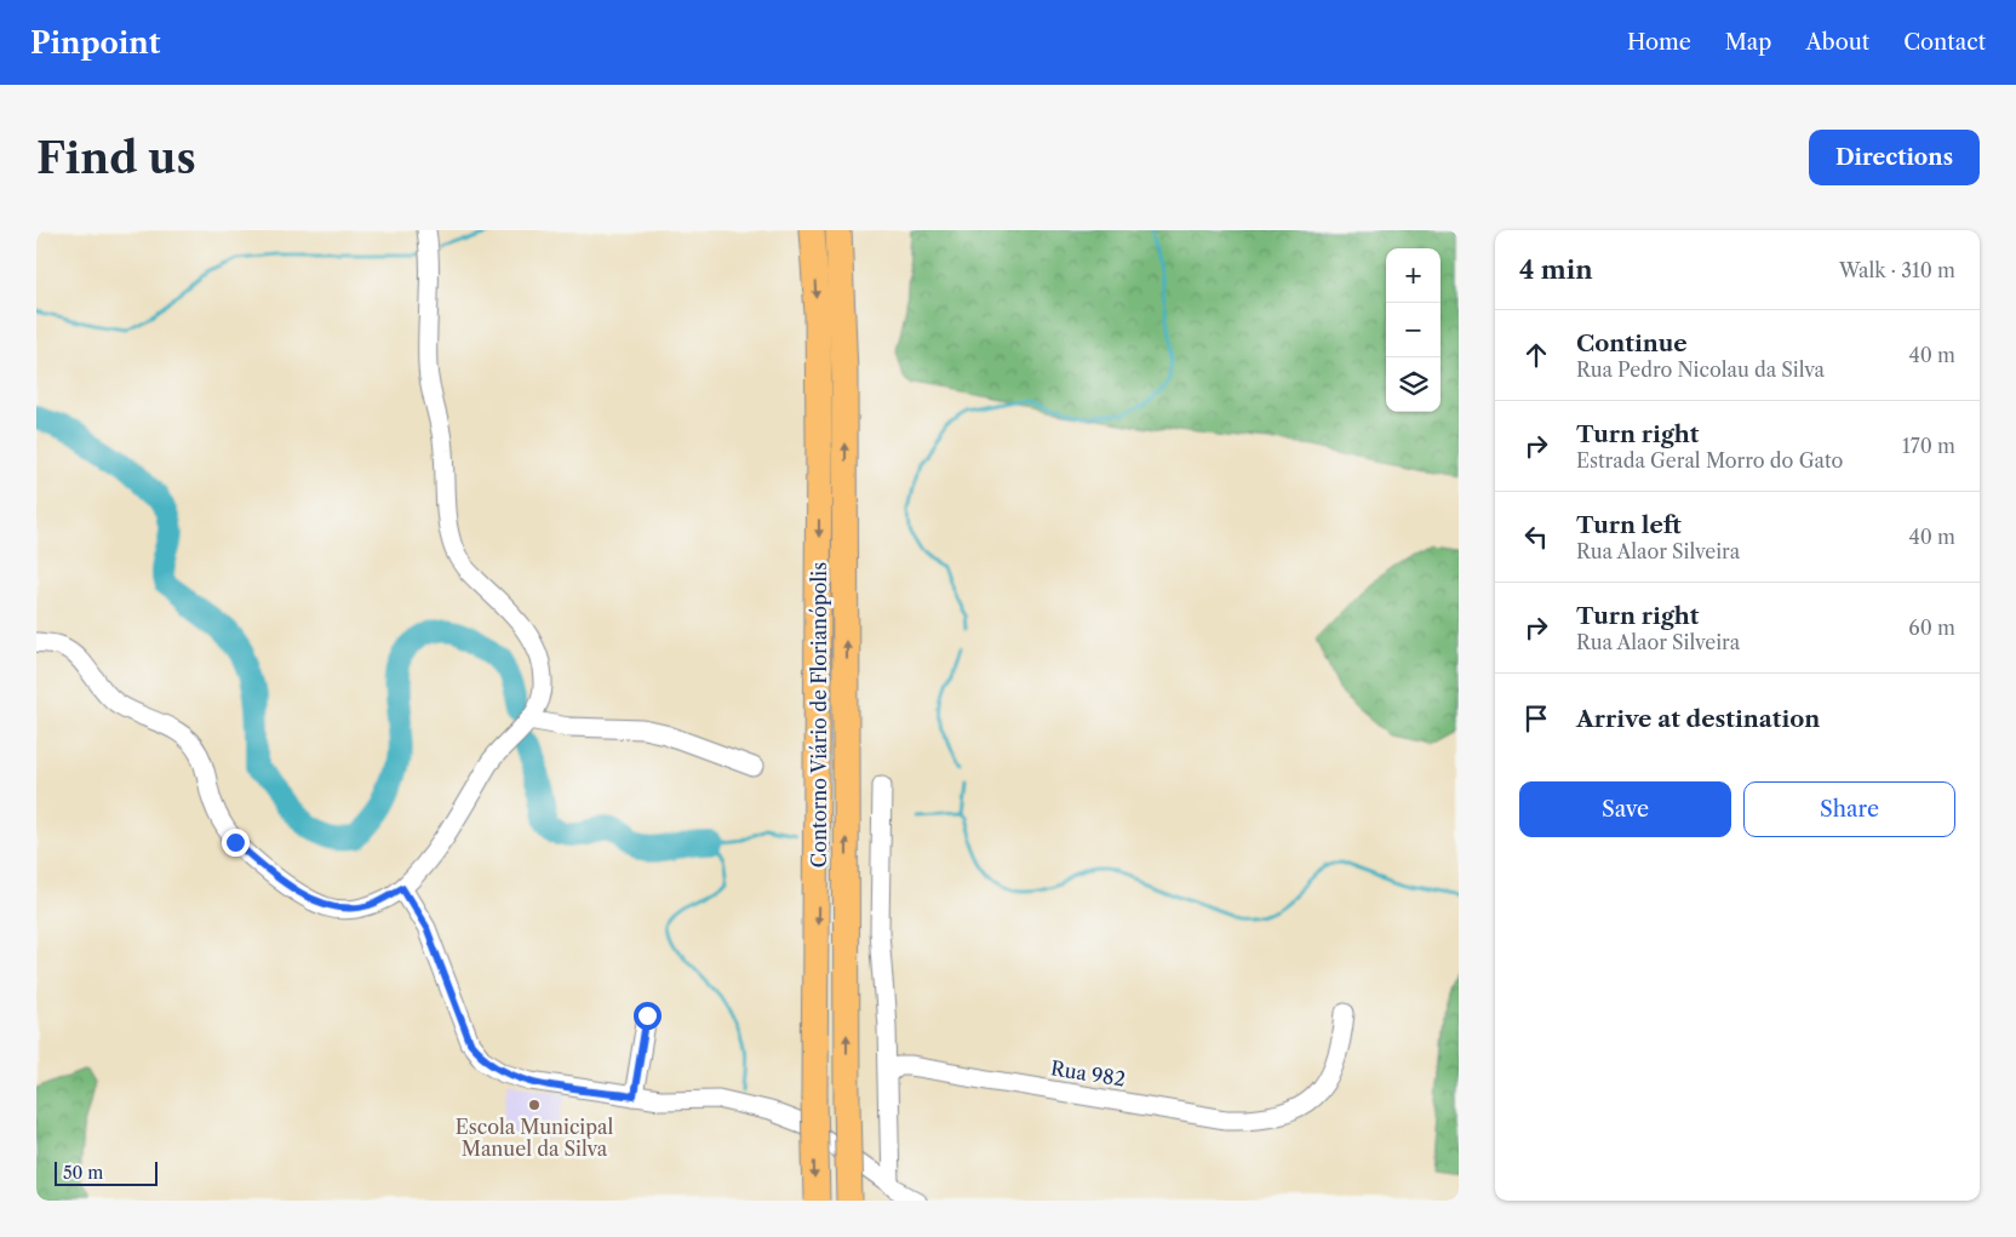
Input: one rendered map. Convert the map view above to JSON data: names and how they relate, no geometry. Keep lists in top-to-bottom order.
{
  "streets": {
    "highway": ["Contorno Viário de Florianópolis"],
    "street": ["Rua 982"]
  },
  "places": ["Escola Municipal Manuel da Silva"],
  "scale_bar": "50 m",
  "page": {
    "header": "Pinpoint",
    "nav": [
      "Home",
      "Map",
      "About",
      "Contact"
    ],
    "buttons": [
      "Directions",
      ["Save", "Share"]
    ],
    "title": "Find us",
    "heading": ["4 min", "Walk · 310 m"],
    "map_buttons": ["+", "−"],
    "list": [
      ["Continue", "Rua Pedro Nicolau da Silva", "40 m"],
      ["Turn right", "Estrada Geral Morro do Gato", "170 m"],
      ["Turn left", "Rua Alaor Silveira", "40 m"],
      ["Turn right", "Rua Alaor Silveira", "60 m"],
      "Arrive at destination"
    ],
    "scale": "50 m"
  }
}
